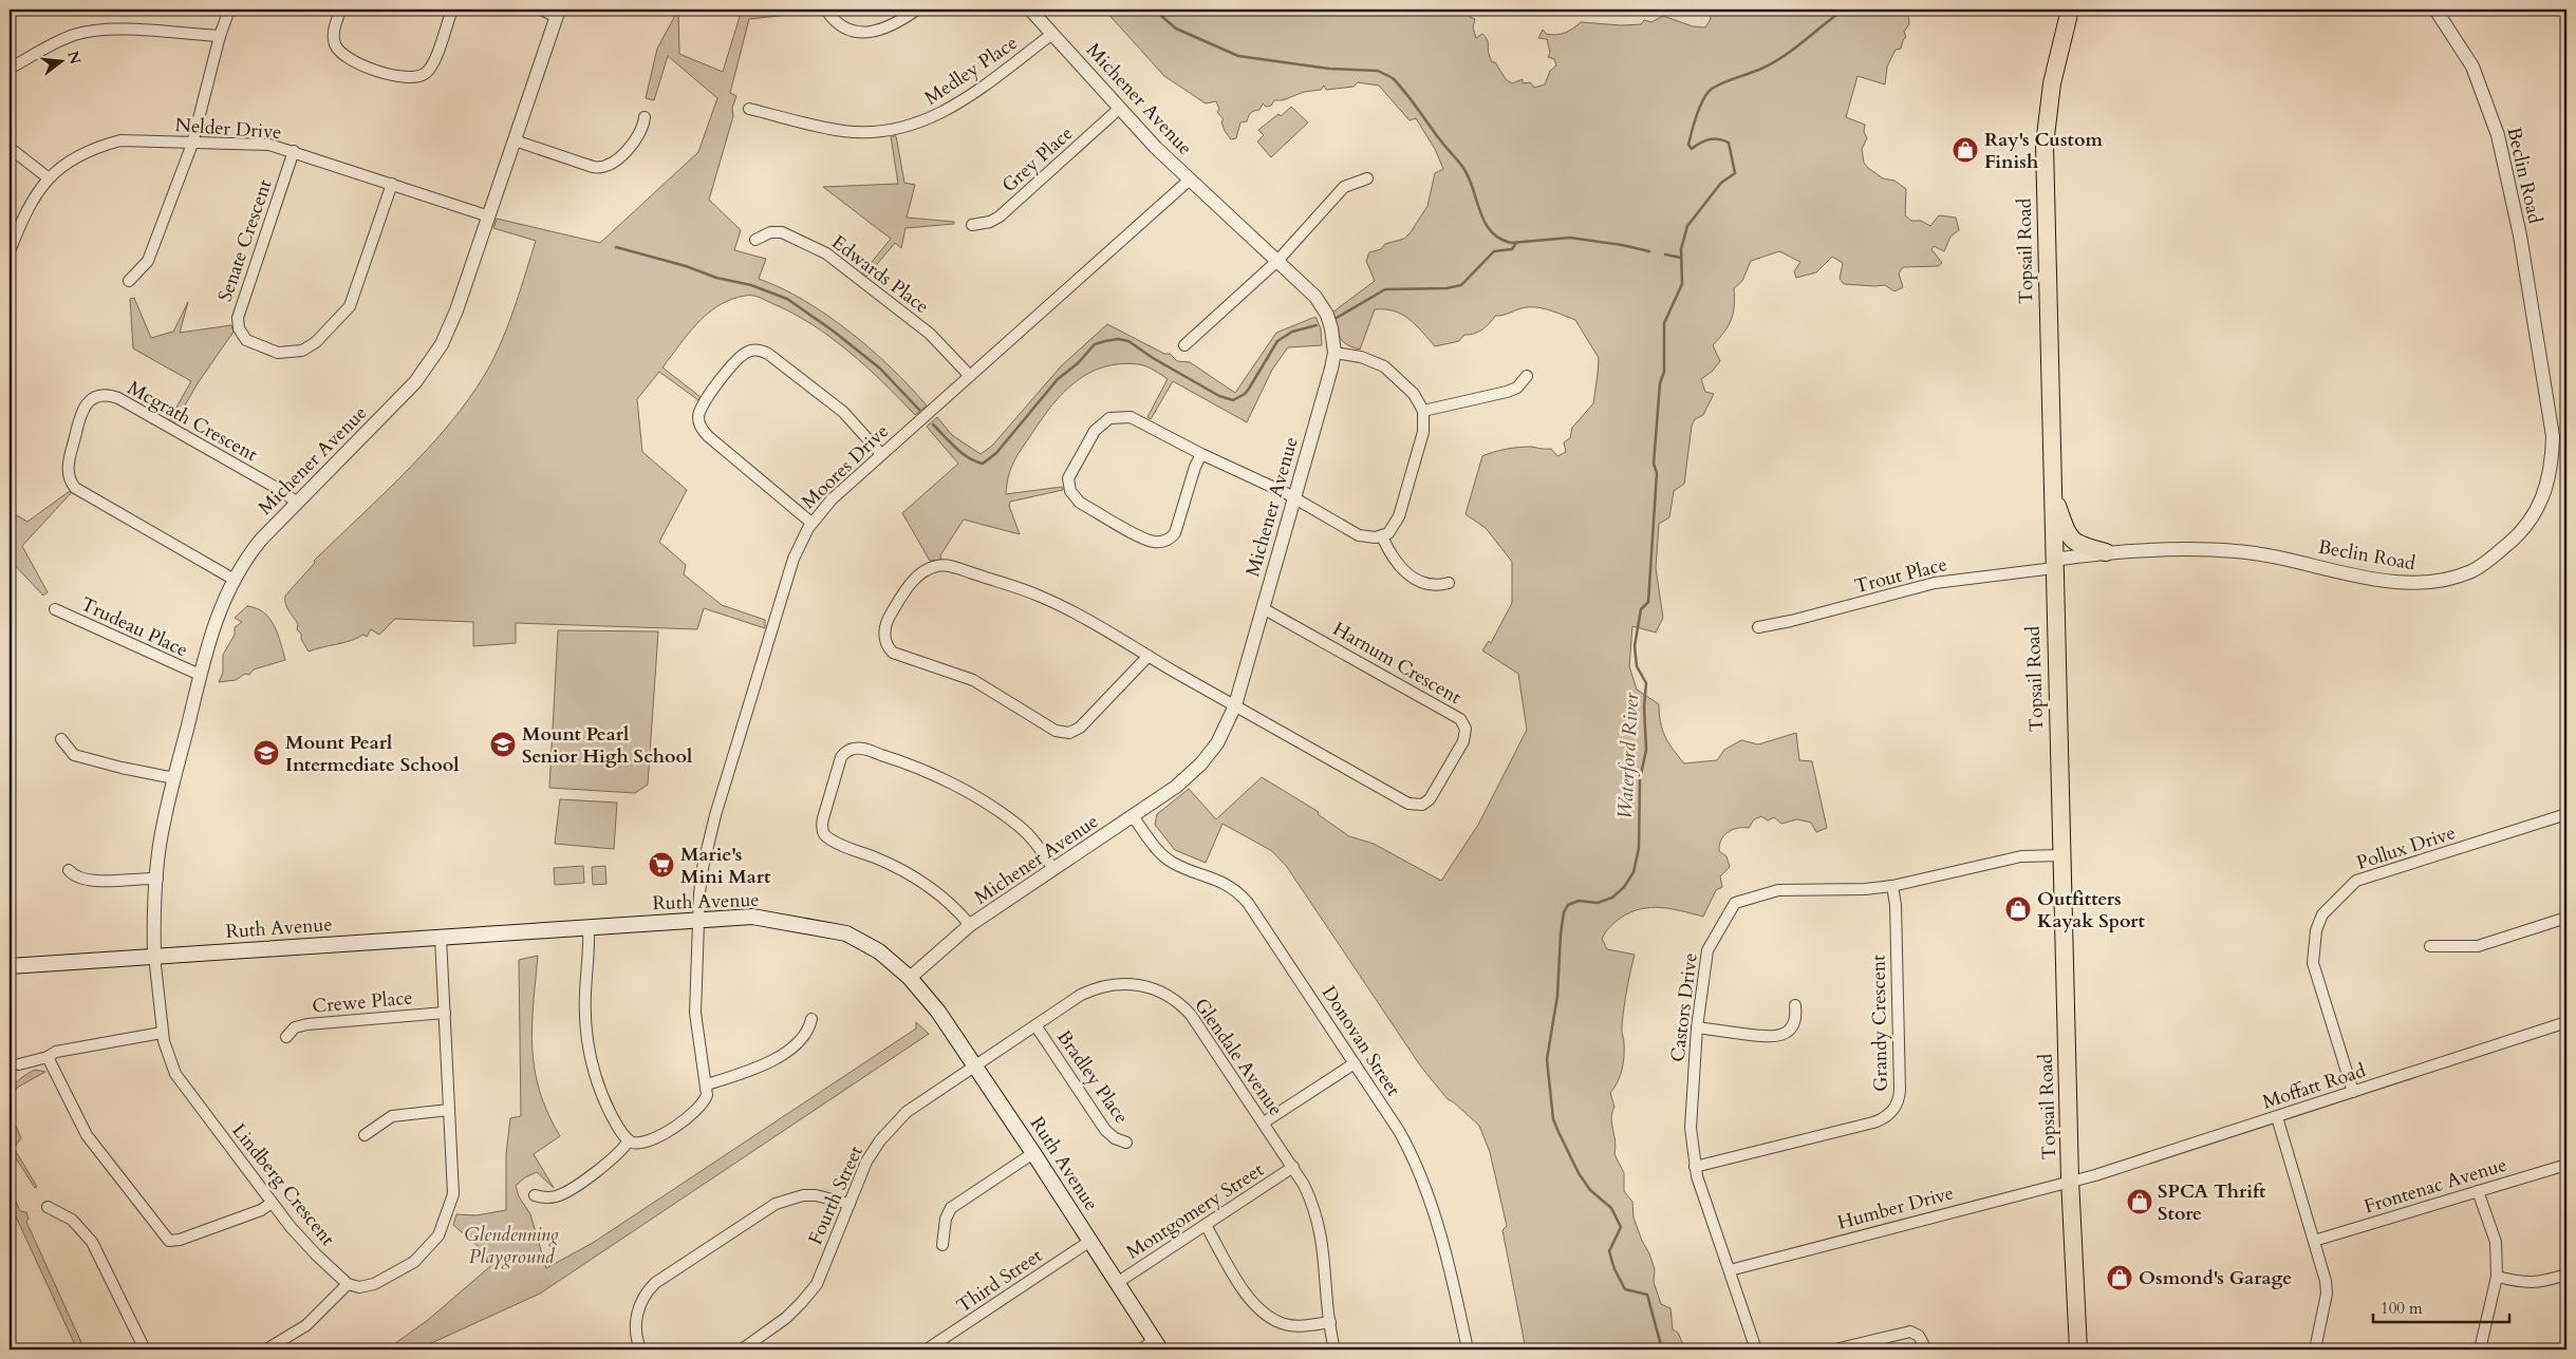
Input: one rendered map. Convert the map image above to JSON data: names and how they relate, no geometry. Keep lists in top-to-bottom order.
{
  "streets": {
    "main road": ["Topsail Road", "Ruth Avenue"],
    "street": [
      "Medley Place",
      "Michener Avenue",
      "Nelder Drive",
      "Grey Place",
      "Beclin Road",
      "Senate Crescent",
      "Edwards Place",
      "Mcgrath Crescent",
      "Moores Drive",
      "Trout Place",
      "Trudeau Place",
      "Harnum Crescent",
      "Pollux Drive",
      "Crewe Place",
      "Castors Drive",
      "Grandy Crescent",
      "Donovan Street",
      "Glendale Avenue",
      "Bradley Place",
      "Moffatt Road",
      "Lindberg Crescent",
      "Frontenac Avenue",
      "Fourth Street",
      "Humber Drive",
      "Montgomery Street",
      "Third Street"
    ]
  },
  "crossings": [
    ["Medley Place", "Michener Avenue"],
    ["Michener Avenue", "Nelder Drive"],
    ["Michener Avenue", "Grey Place"],
    ["Michener Avenue", "Mcgrath Crescent"],
    ["Michener Avenue", "Moores Drive"],
    ["Michener Avenue", "Trudeau Place"],
    ["Michener Avenue", "Harnum Crescent"],
    ["Michener Avenue", "Ruth Avenue"],
    ["Michener Avenue", "Donovan Street"],
    ["Michener Avenue", "Lindberg Crescent"],
    ["Nelder Drive", "Senate Crescent"],
    ["Beclin Road", "Topsail Road"],
    ["Beclin Road", "Trout Place"],
    ["Topsail Road", "Trout Place"],
    ["Topsail Road", "Castors Drive"],
    ["Topsail Road", "Moffatt Road"],
    ["Topsail Road", "Humber Drive"],
    ["Edwards Place", "Moores Drive"],
    ["Moores Drive", "Ruth Avenue"],
    ["Pollux Drive", "Moffatt Road"],
    ["Ruth Avenue", "Glendale Avenue"],
    ["Ruth Avenue", "Lindberg Crescent"],
    ["Ruth Avenue", "Fourth Street"],
    ["Ruth Avenue", "Montgomery Street"],
    ["Ruth Avenue", "Third Street"],
    ["Castors Drive", "Grandy Crescent"],
    ["Castors Drive", "Humber Drive"],
    ["Glendale Avenue", "Bradley Place"],
    ["Glendale Avenue", "Fourth Street"],
    ["Glendale Avenue", "Montgomery Street"],
    ["Moffatt Road", "Humber Drive"]
  ],
  "water": ["Waterford River"],
  "parks": ["Glendenning Playground"],
  "places": {
    "shop": [
      "Ray's Custom Finish",
      "Outfitters Kayak Sport",
      "SPCA Thrift Store",
      "Osmond's Garage"
    ],
    "school or university": ["Mount Pearl Senior High School", "Mount Pearl Intermediate School"],
    "supermarket": ["Marie's Mini Mart"]
  },
  "scale_bar": "100 m",
  "north": "right"
}
